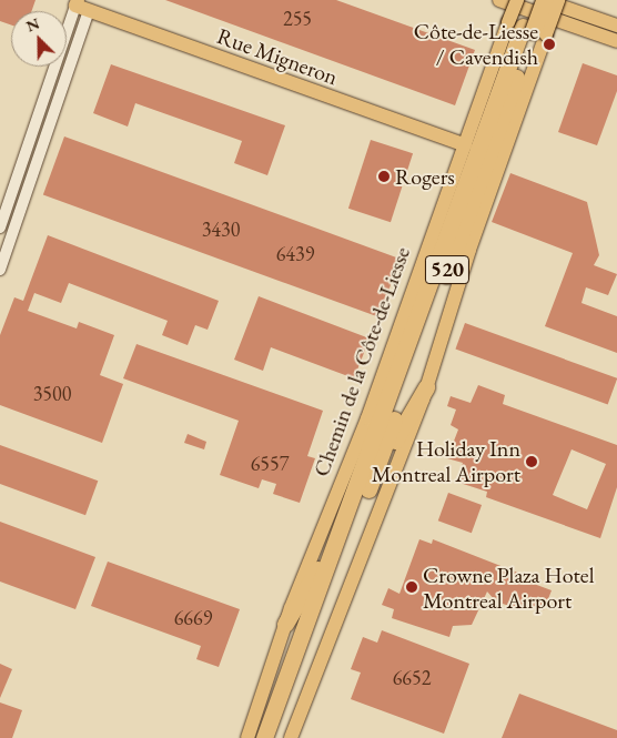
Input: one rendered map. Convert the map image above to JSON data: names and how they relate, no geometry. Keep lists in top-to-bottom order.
{
  "streets": {
    "highway": ["520", "Chemin de la Côte-de-Liesse"],
    "main road": ["Rue Migneron"]
  },
  "crossings": [
    ["Rue Migneron", "Chemin de la Côte-de-Liesse"],
    ["520", "Chemin de la Côte-de-Liesse"]
  ],
  "places": [
    "Côte-de-Liesse / Cavendish",
    "Rogers",
    "Holiday Inn Montreal Airport",
    "Crowne Plaza Hotel Montreal Airport"
  ],
  "house_numbers": [
    "255",
    "3430",
    "6439",
    "3500",
    "6557",
    "6669",
    "6652"
  ],
  "north": "top left"
}
